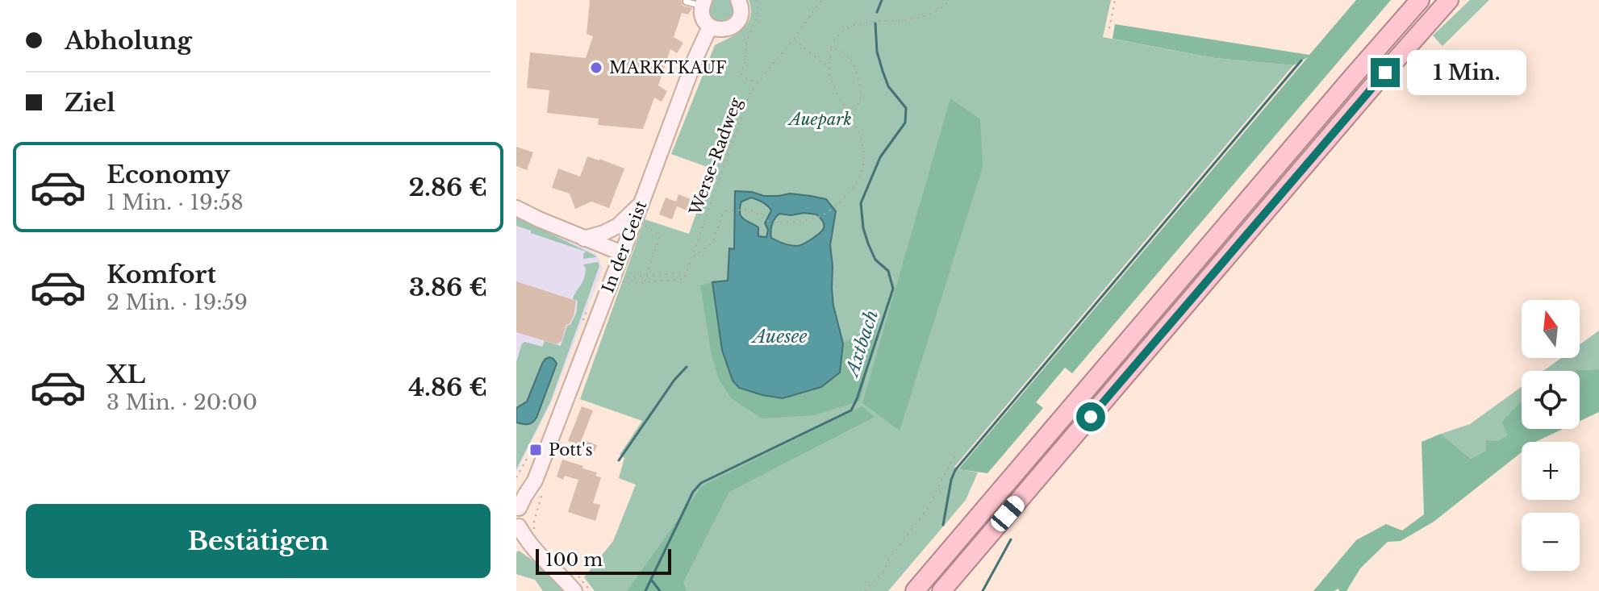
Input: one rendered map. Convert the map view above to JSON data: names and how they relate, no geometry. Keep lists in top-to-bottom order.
{
  "streets": {
    "main road": ["In der Geist"],
    "path": ["Werse-Radweg"]
  },
  "water": ["Auesee", "Axtbach"],
  "parks": ["Auepark"],
  "places": {
    "other": ["MARKTKAUF"],
    "transit": ["Pott's"]
  },
  "scale_bar": "100 m",
  "north": "top",
  "page": {
    "banner": ["Abholung", "Ziel"],
    "bubble": "1 Min.",
    "list": [
      {
        "name": "Economy",
        "note": "1 Min. · 19:58",
        "value": "2.86 €"
      },
      {
        "name": "Komfort",
        "note": "2 Min. · 19:59",
        "value": "3.86 €"
      },
      {
        "name": "XL",
        "note": "3 Min. · 20:00",
        "value": "4.86 €"
      }
    ],
    "map_buttons": ["+", "−"],
    "buttons": "Bestätigen",
    "scale": "100 m"
  }
}
